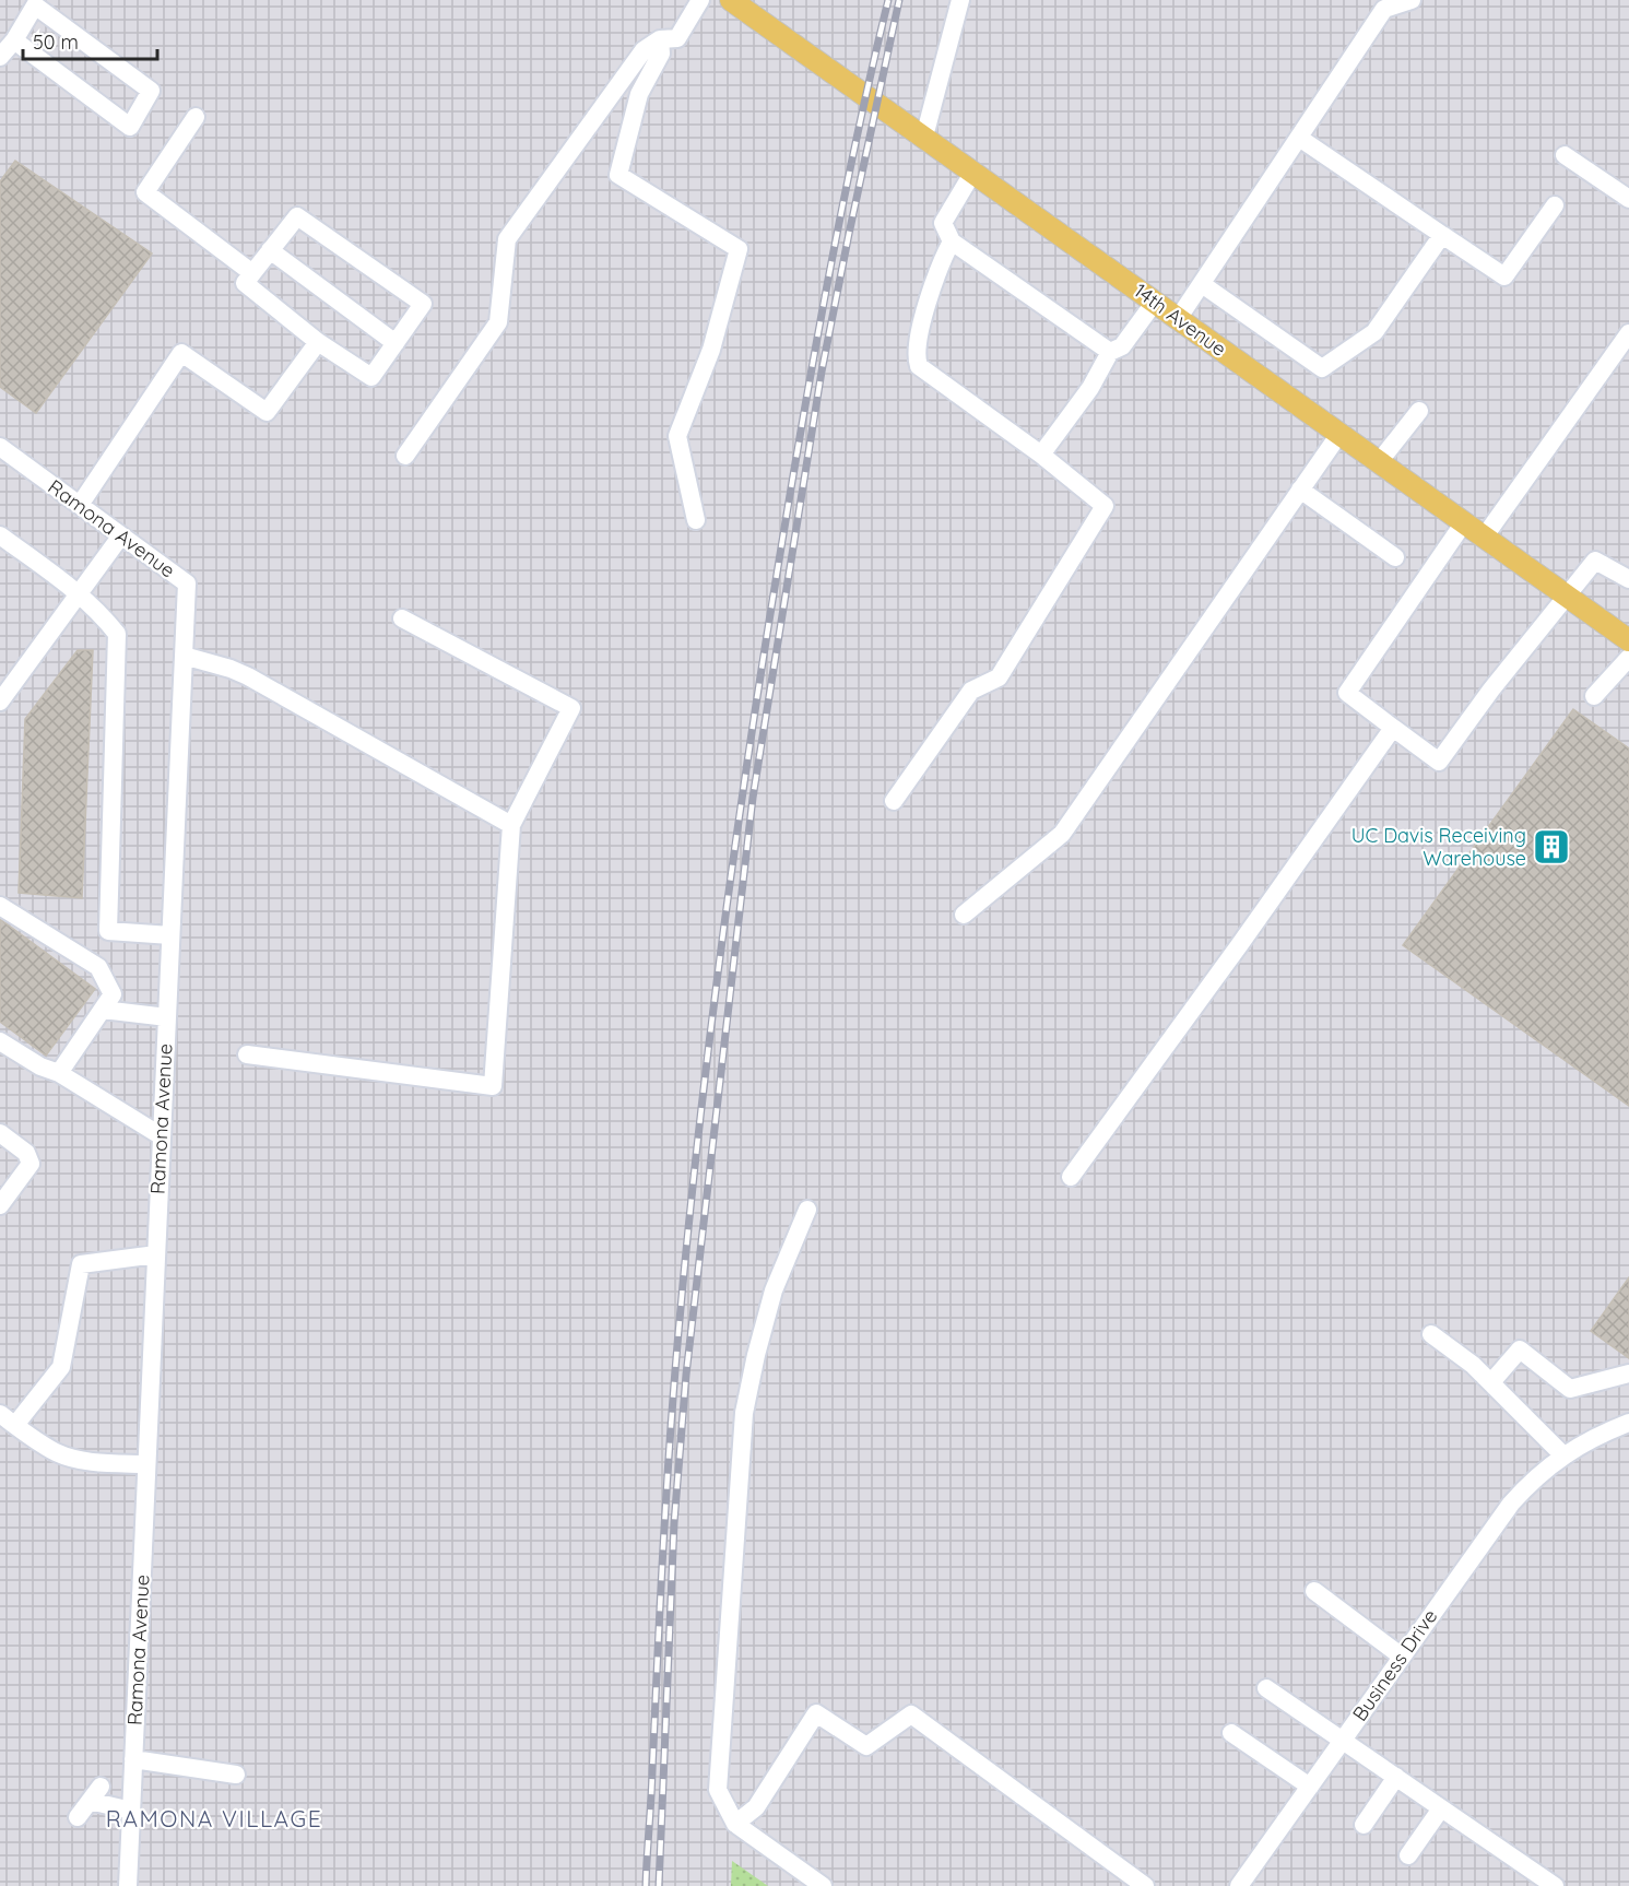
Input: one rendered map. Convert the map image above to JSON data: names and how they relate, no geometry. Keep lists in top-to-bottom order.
{
  "streets": {
    "main road": ["14th Avenue"],
    "street": ["Ramona Avenue", "Business Drive"]
  },
  "districts": ["RAMONA VILLAGE"],
  "places": {
    "building": ["UC Davis Receiving Warehouse"]
  },
  "scale_bar": "50 m"
}
